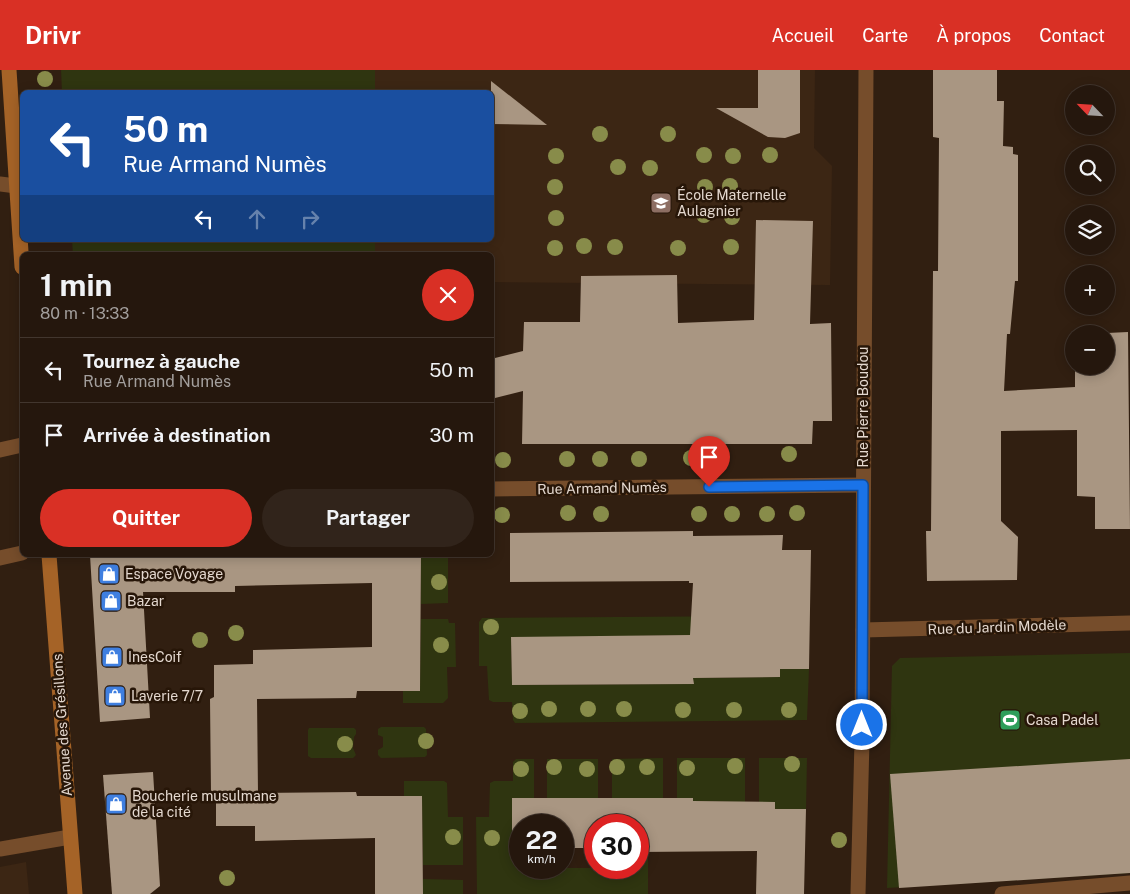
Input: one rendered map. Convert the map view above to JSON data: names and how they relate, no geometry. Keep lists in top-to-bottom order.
{
  "streets": {
    "main road": ["Avenue des Grésillons"],
    "street": ["Rue Pierre Boudou", "Rue Armand Numès", "Rue du Jardin Modèle"]
  },
  "crossings": [
    ["Rue Pierre Boudou", "Rue Armand Numès"],
    ["Rue Pierre Boudou", "Rue du Jardin Modèle"]
  ],
  "places": {
    "school or university": ["École Maternelle Aulagnier"],
    "shop": [
      "Espace Voyage",
      "Bazar",
      "InesCoif",
      "Laverie 7/7",
      "Boucherie musulmane de la cité"
    ],
    "sports": ["Casa Padel"]
  },
  "north": "top left",
  "page": {
    "header": "Drivr",
    "nav": [
      "Accueil",
      "Carte",
      "À propos",
      "Contact"
    ],
    "map_buttons": ["+", "−"],
    "turn": ["50 m", "Rue Armand Numès"],
    "heading": ["1 min", "80 m · 13:33"],
    "list": [
      {
        "name": "Tournez à gauche",
        "note": "Rue Armand Numès",
        "value": "50 m"
      },
      {
        "name": "Arrivée à destination",
        "value": "30 m"
      }
    ],
    "buttons": ["Quitter", "Partager"],
    "speed": "22 km/h",
    "limit": "30"
  }
}
